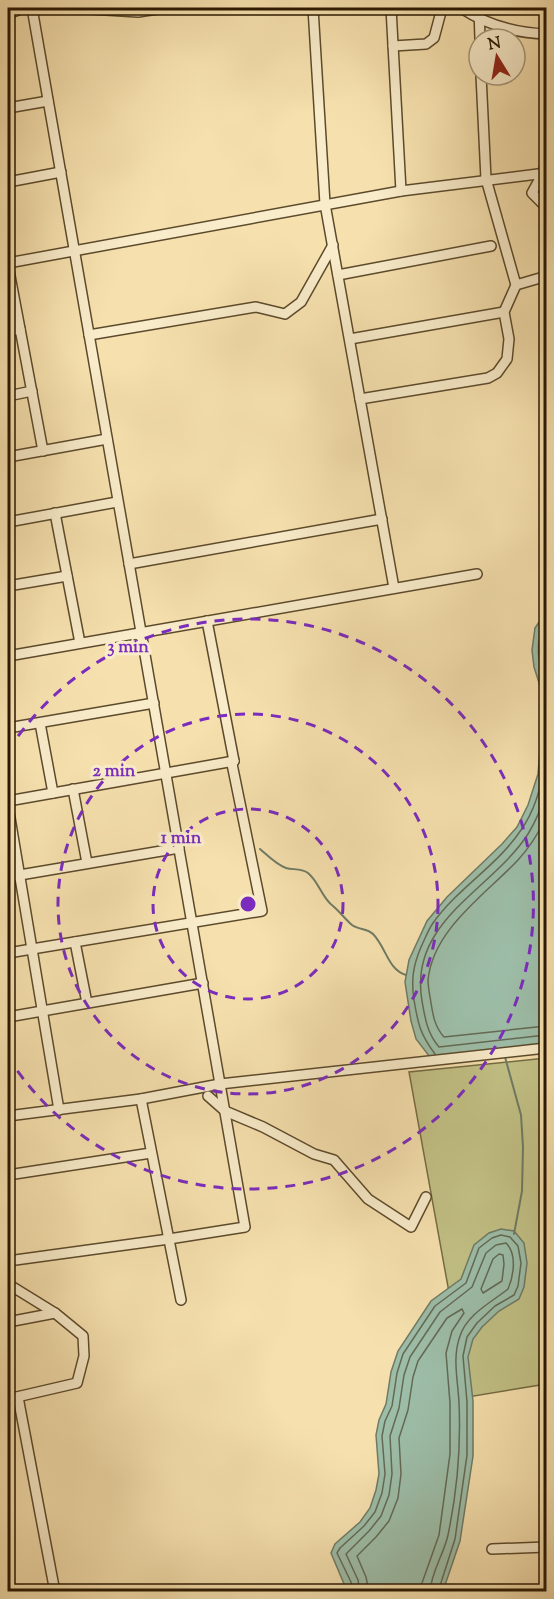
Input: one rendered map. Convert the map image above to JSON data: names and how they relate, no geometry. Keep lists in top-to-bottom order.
{
  "north": "top",
  "rings": ["3 min", "2 min", "1 min"]
}
